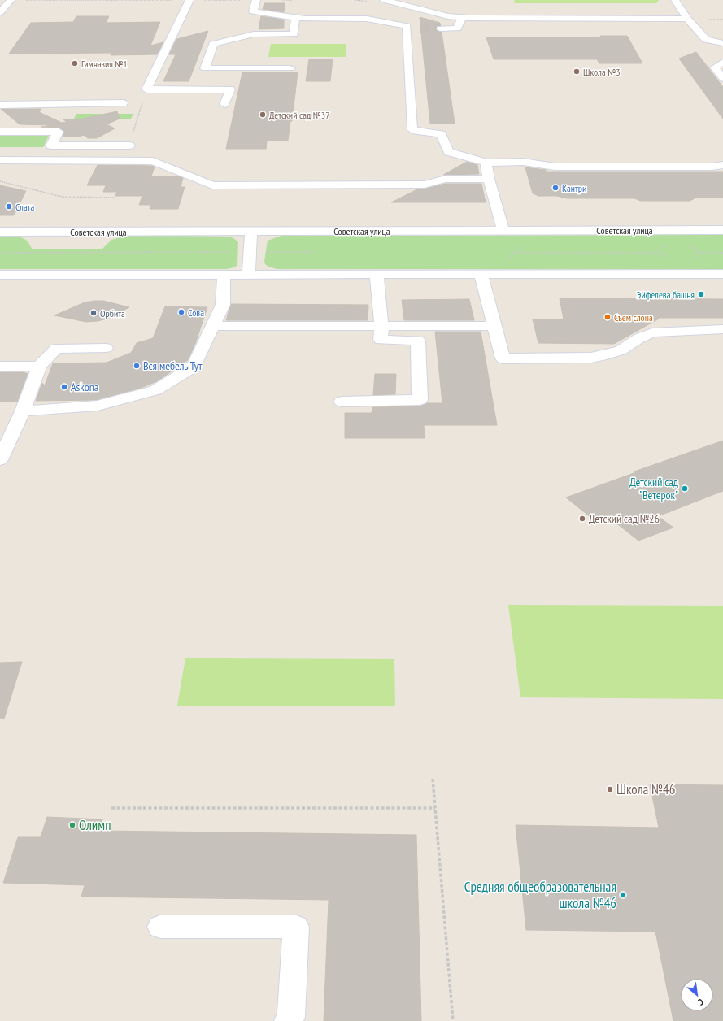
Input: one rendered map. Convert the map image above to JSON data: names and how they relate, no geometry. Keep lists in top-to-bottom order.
{
  "streets": {
    "street": ["Советская улица"]
  },
  "places": [
    "Гимназия №1",
    "Школа №3",
    "Детский сад №37",
    "Кантри",
    "Слата",
    "Эйфелева башня",
    "Сова",
    "Орбита",
    "Съем слона",
    "Вся мебель Тут",
    "Askona",
    "Детский сад \"Ветерок\"",
    "Детский сад №26",
    "Школа №46",
    "Олимп",
    "Средняя общеобразовательная школа №46"
  ],
  "north": "bottom right"
}
